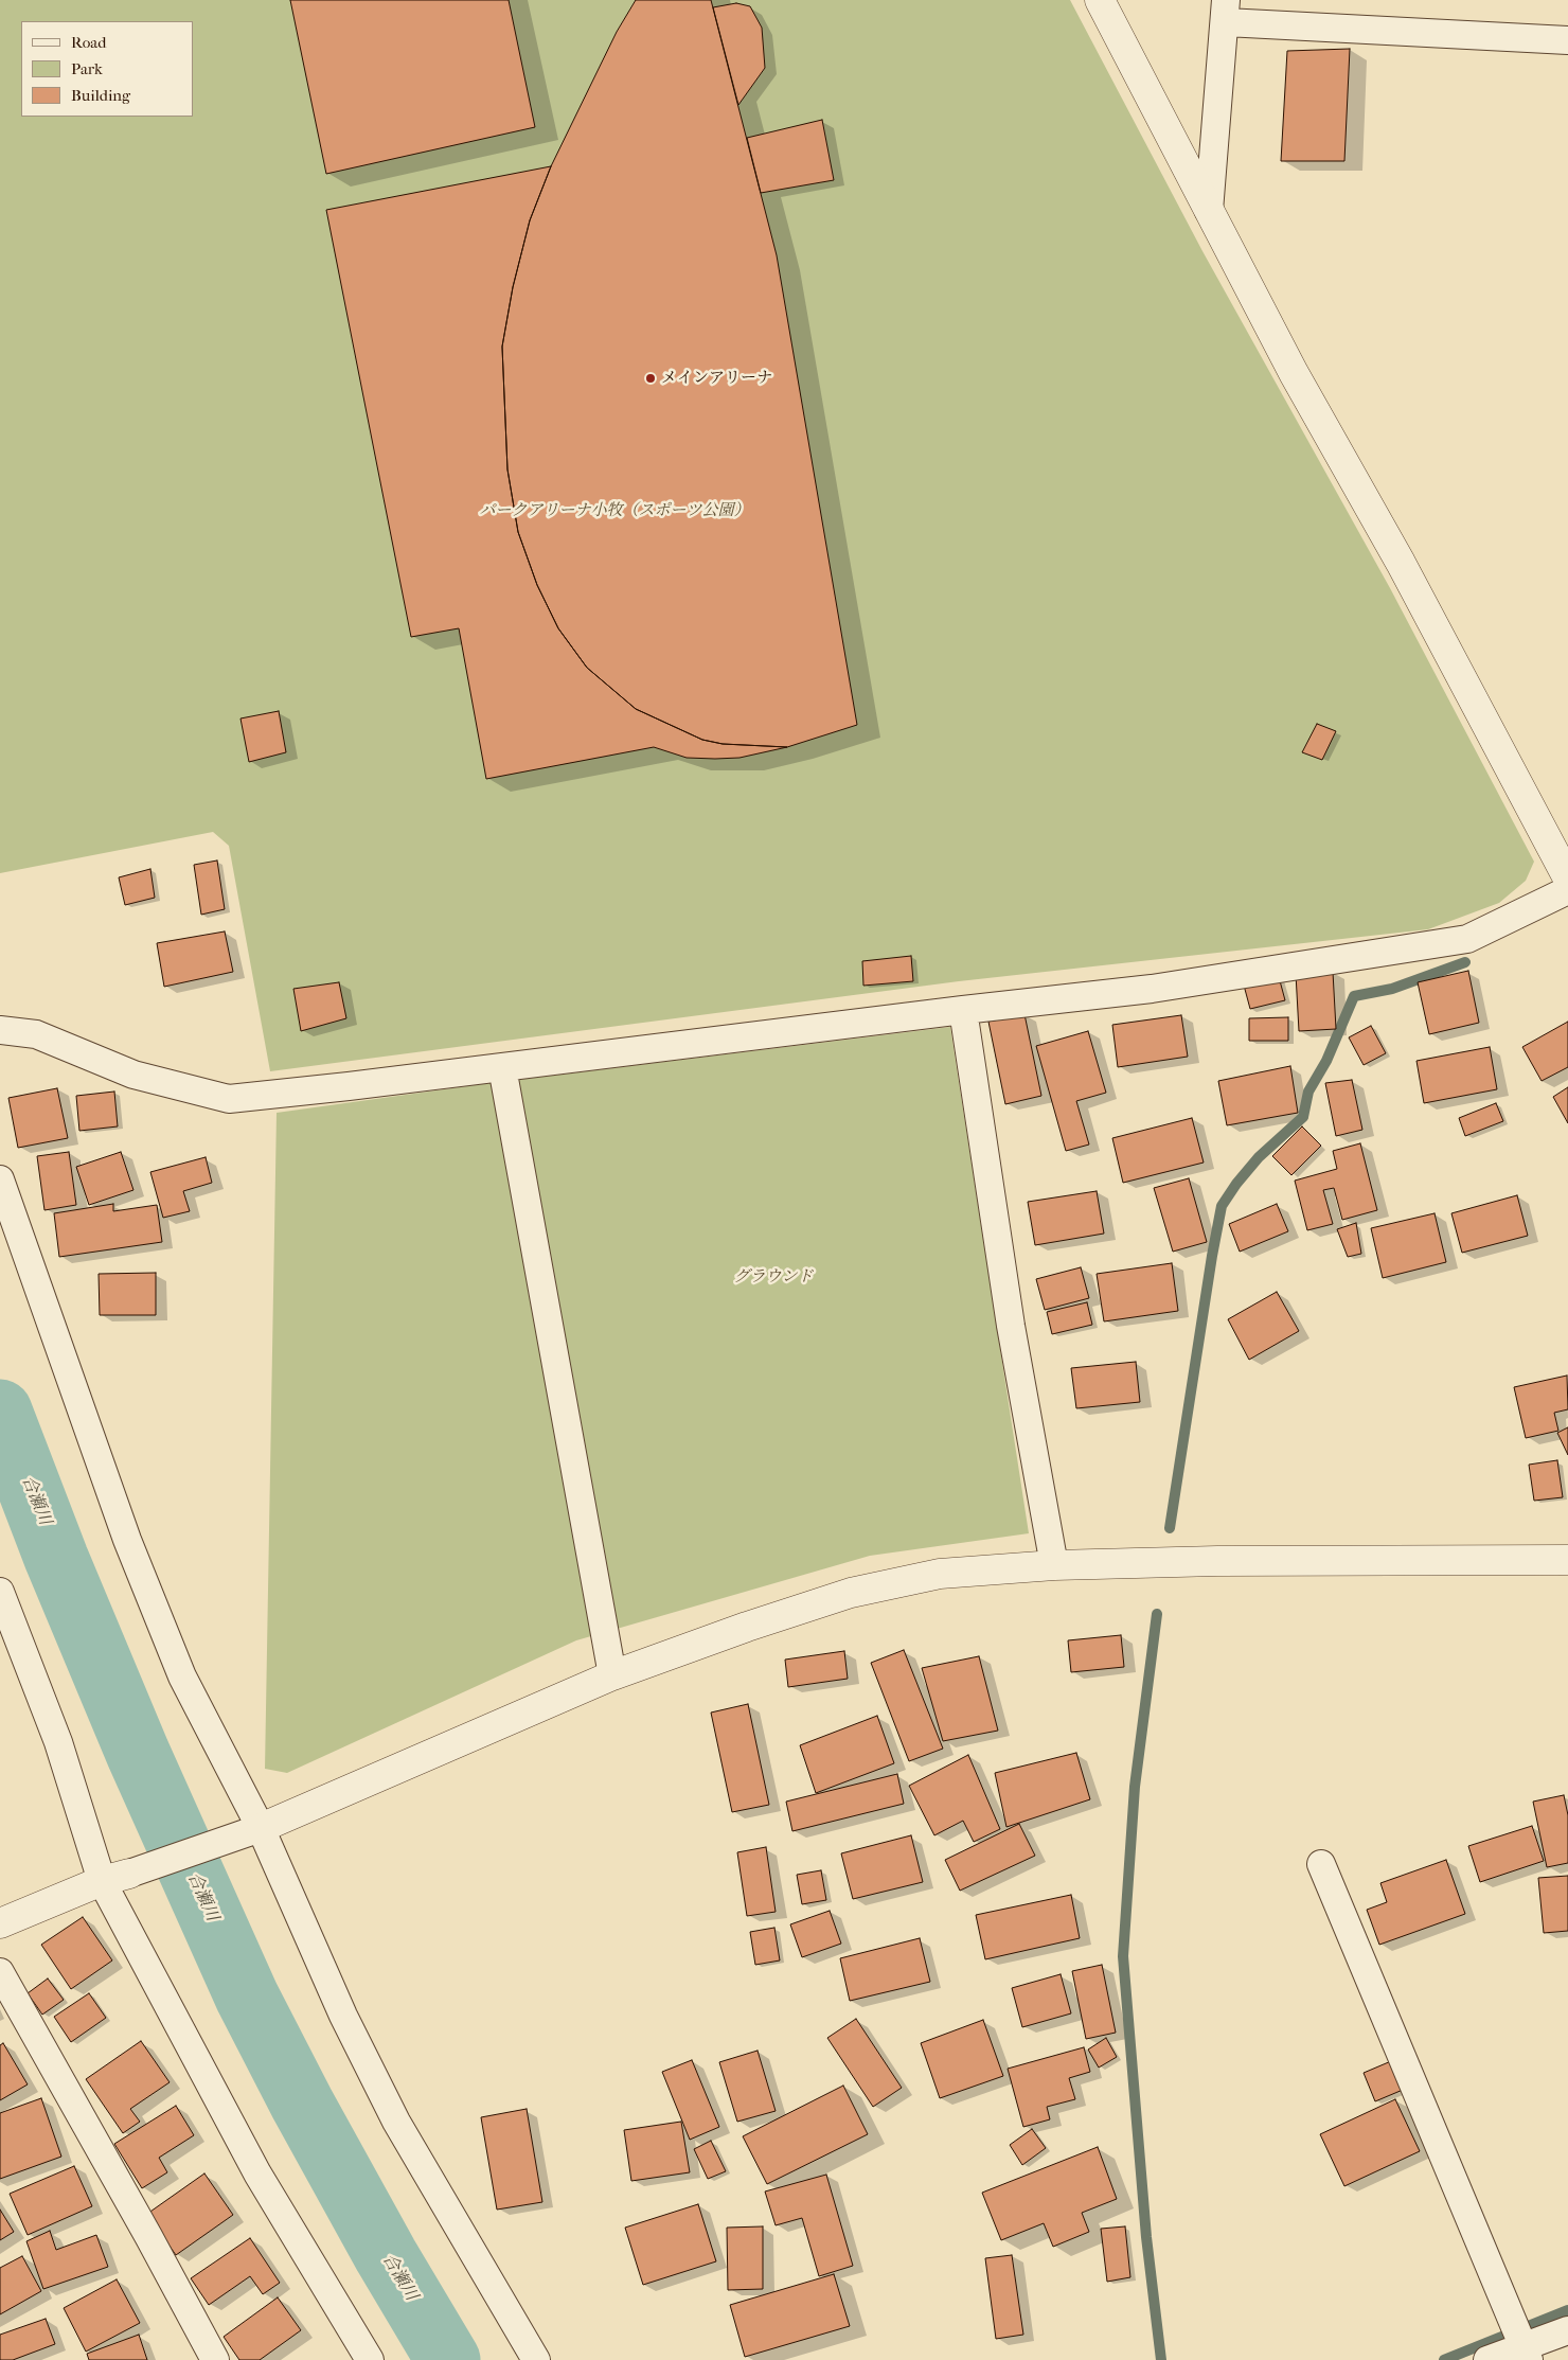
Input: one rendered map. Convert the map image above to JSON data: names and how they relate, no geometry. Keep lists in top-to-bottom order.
{
  "water": ["合瀬川"],
  "parks": ["パークアリーナ小牧（スポーツ公園）", "グラウンド"],
  "places": ["メインアリーナ"],
  "legend": ["Road", "Park", "Building"]
}
